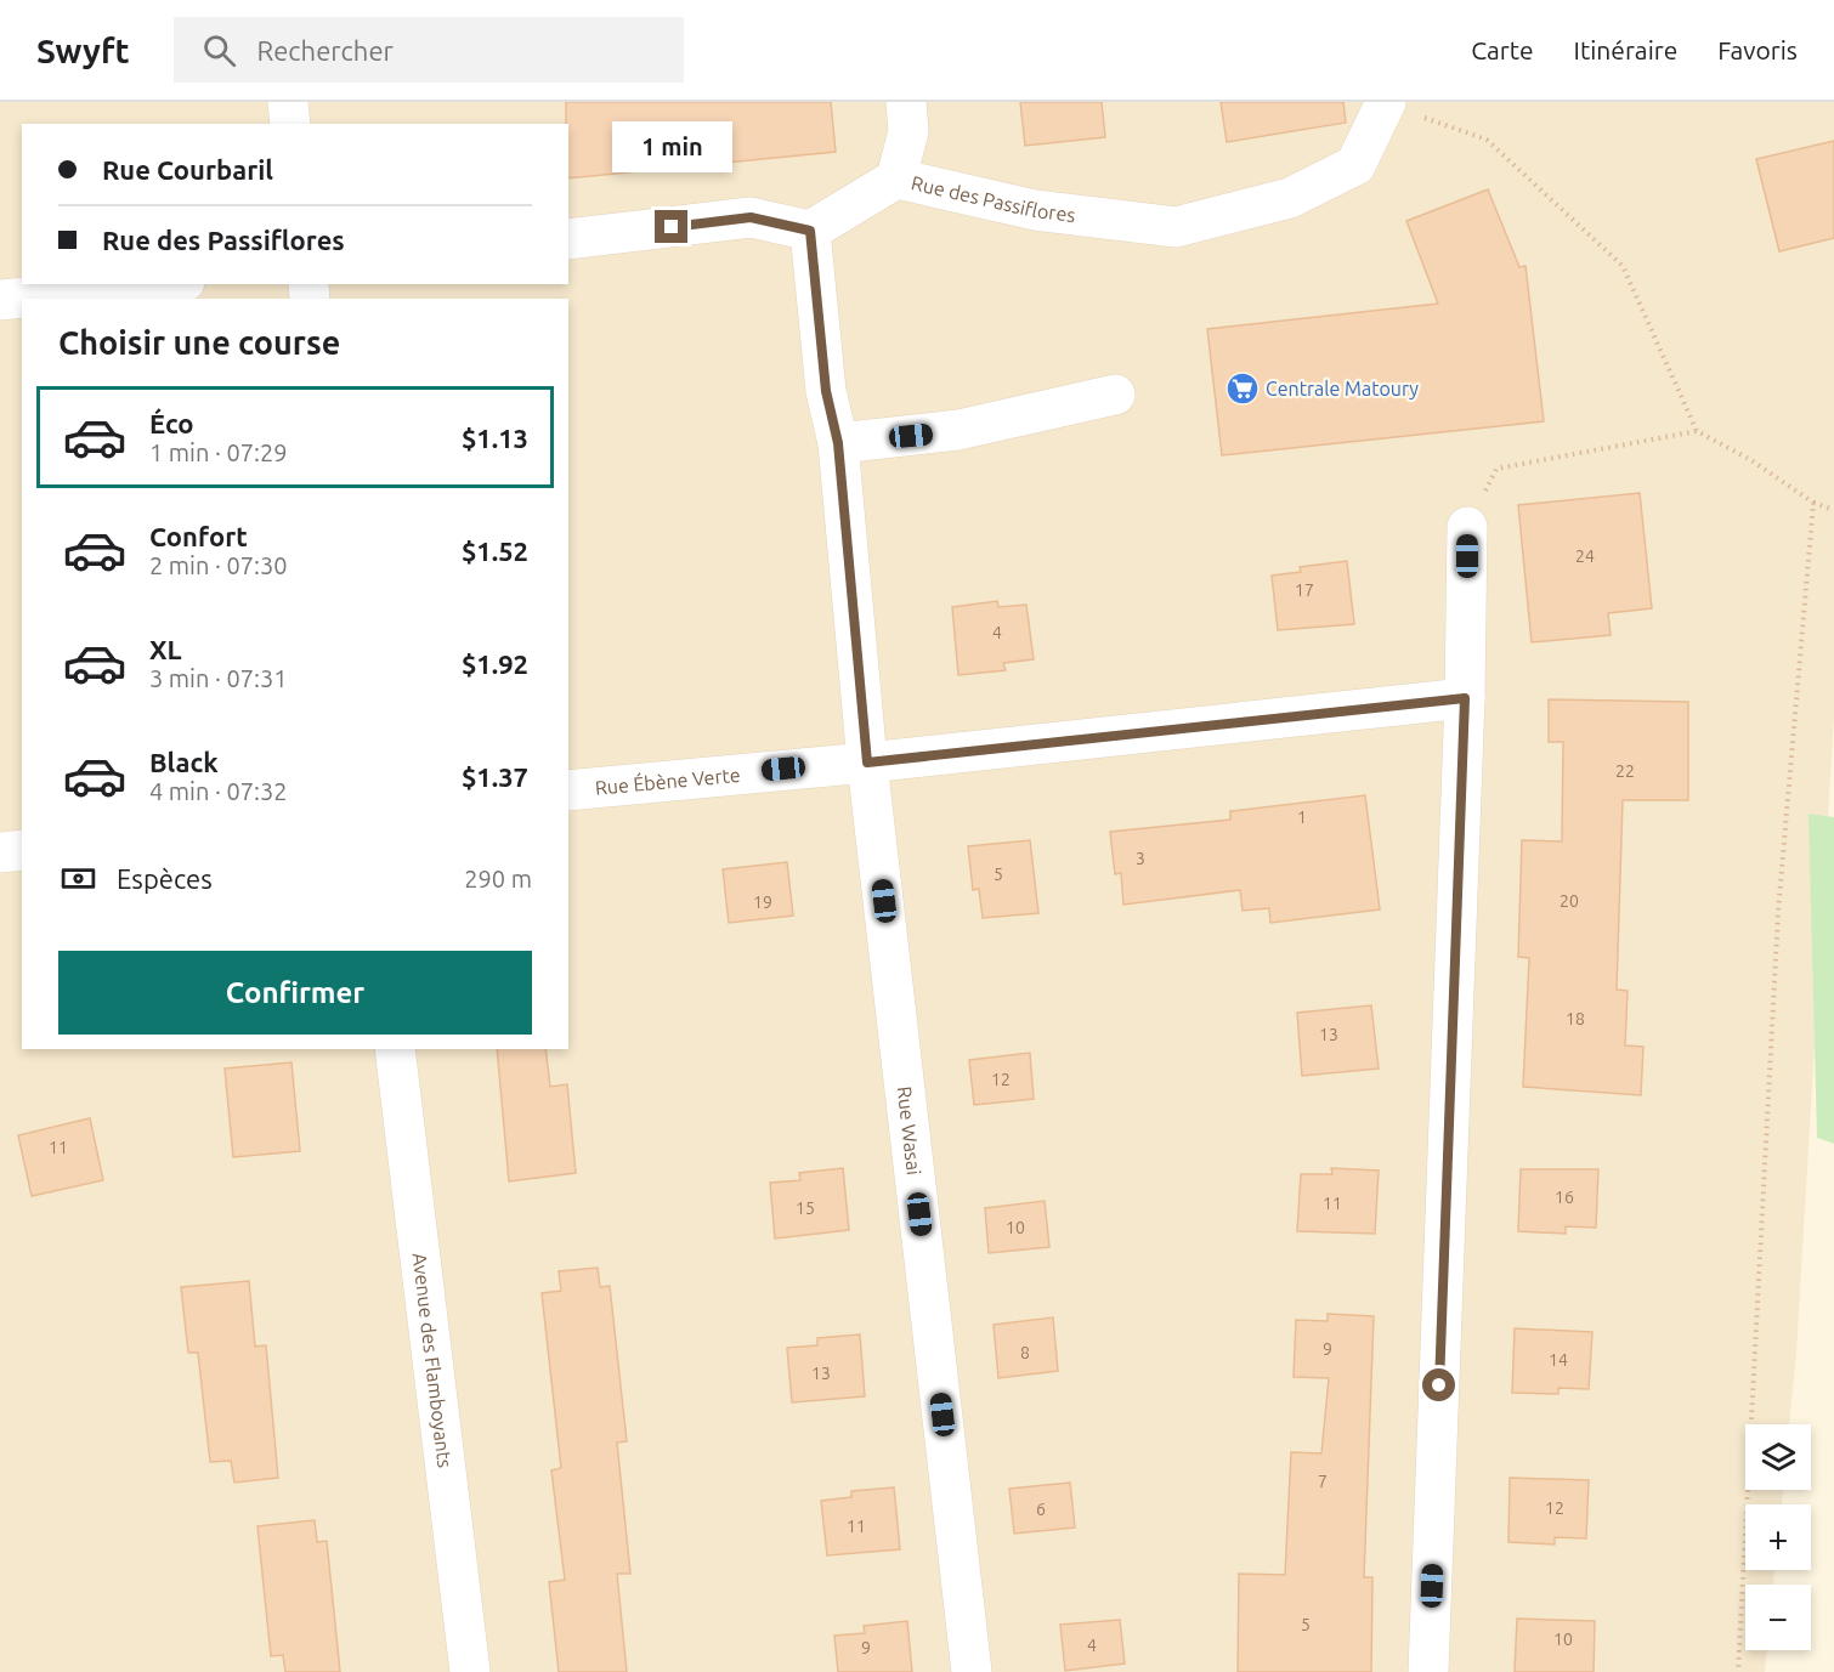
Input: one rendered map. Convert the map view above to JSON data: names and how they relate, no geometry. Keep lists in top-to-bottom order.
{
  "streets": {
    "street": [
      "Rue des Passiflores",
      "Rue Ébène Verte",
      "Rue Wasai",
      "Avenue des Flamboyants"
    ]
  },
  "crossings": [
    ["Rue des Passiflores", "Rue Wasai"],
    ["Rue Ébène Verte", "Rue Wasai"]
  ],
  "places": {
    "supermarket": ["Centrale Matoury"]
  },
  "house_numbers": [
    "24",
    "17",
    "4",
    "22",
    "1",
    "3",
    "5",
    "20",
    "19",
    "18",
    "13",
    "12",
    "11",
    "16",
    "11",
    "15",
    "10",
    "9",
    "8",
    "14",
    "13",
    "7",
    "12",
    "6",
    "11",
    "5",
    "10",
    "4",
    "9"
  ],
  "page": {
    "header": "Swyft",
    "search": "Rechercher",
    "nav": ["Carte", "Itinéraire", "Favoris"],
    "bubble": "1 min",
    "banner": ["Rue Courbaril", "Rue des Passiflores"],
    "heading": "Choisir une course",
    "list": [
      {
        "name": "Éco",
        "note": "1 min · 07:29",
        "value": "$1.13"
      },
      {
        "name": "Confort",
        "note": "2 min · 07:30",
        "value": "$1.52"
      },
      {
        "name": "XL",
        "note": "3 min · 07:31",
        "value": "$1.92"
      },
      {
        "name": "Black",
        "note": "4 min · 07:32",
        "value": "$1.37"
      }
    ],
    "pay": ["Espèces", "290 m"],
    "buttons": "Confirmer",
    "map_buttons": ["+", "−"]
  }
}
